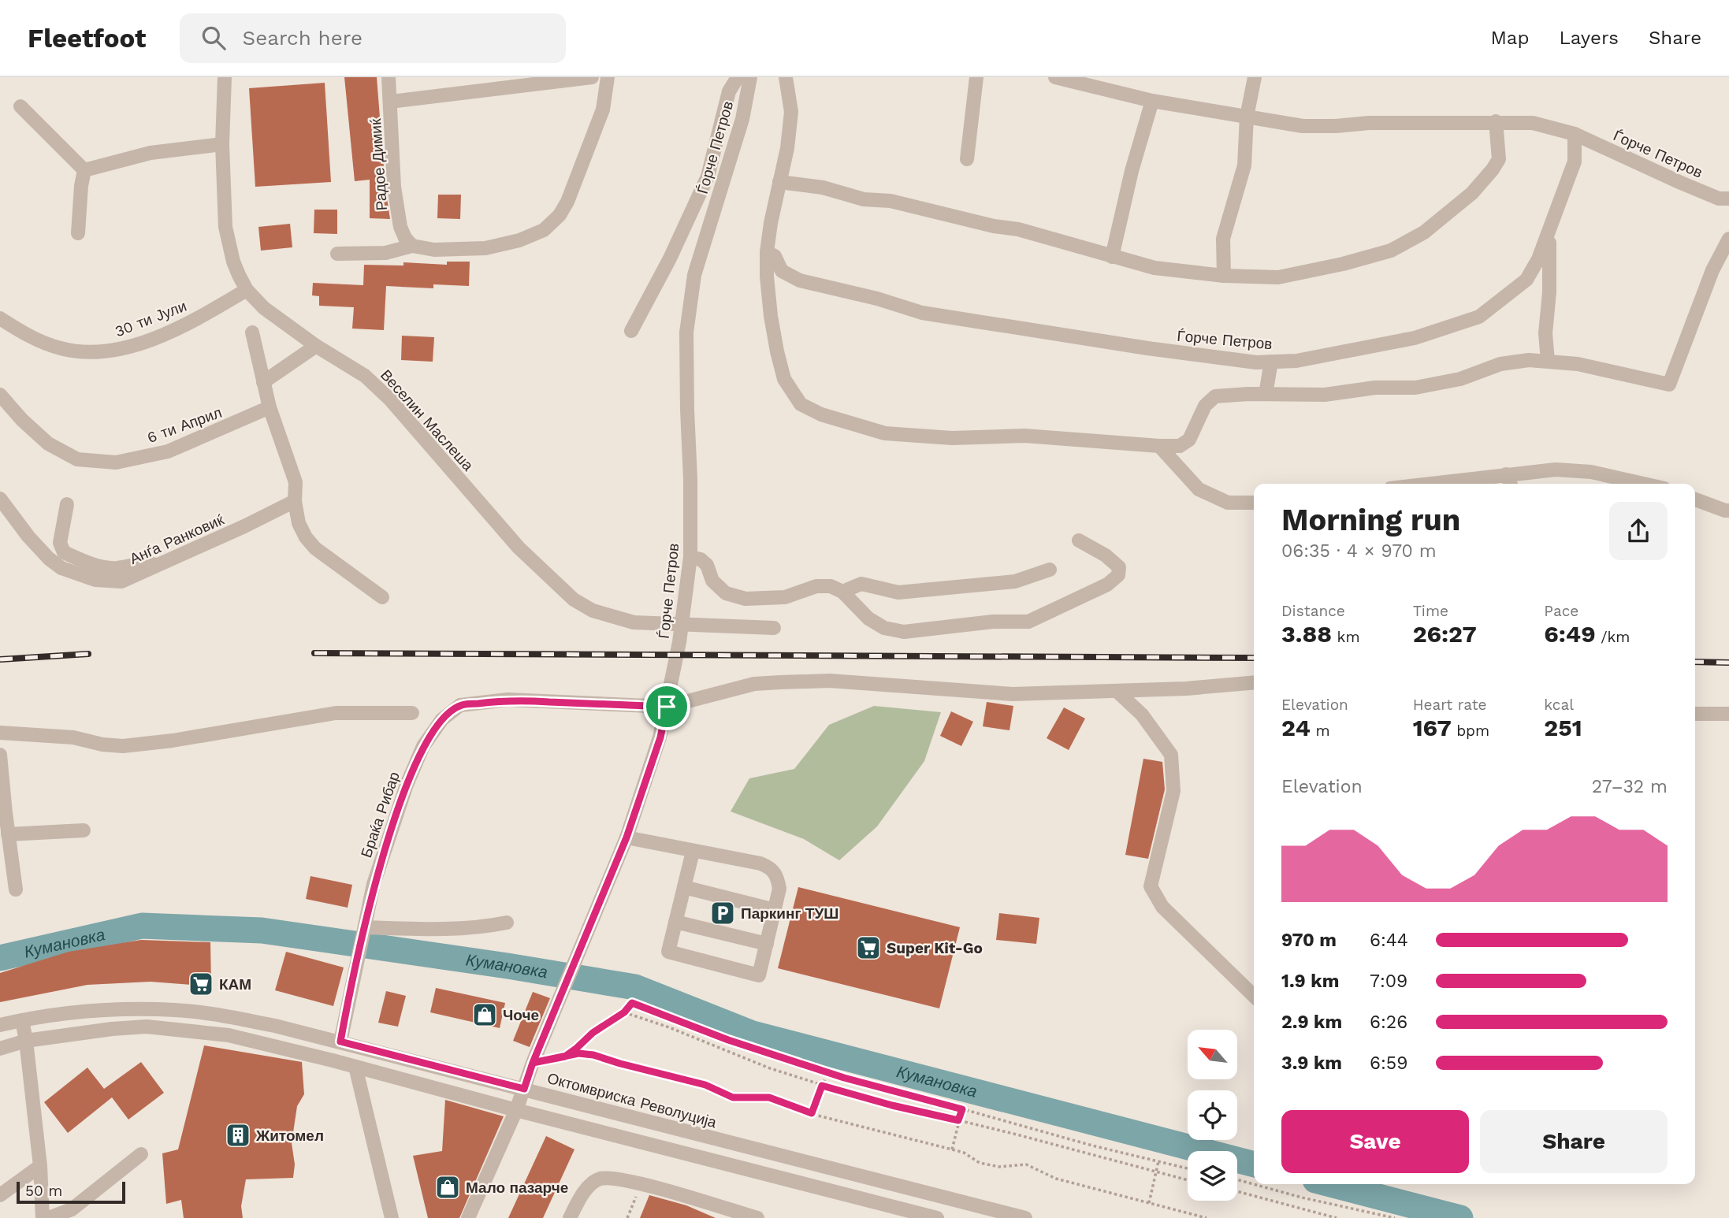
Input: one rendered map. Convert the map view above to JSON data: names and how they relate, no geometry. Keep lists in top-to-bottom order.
{
  "streets": {
    "street": [
      "Ѓорче Петров",
      "Радое Димиќ",
      "30 ти Јули",
      "Веселин Маслеша",
      "6 ти Април",
      "Анѓа Ранковиќ",
      "Браќа Рибар",
      "Октомвриска Револуција"
    ]
  },
  "crossings": [
    ["Ѓорче Петров", "Браќа Рибар"],
    ["Ѓорче Петров", "Октомвриска Револуција"],
    ["30 ти Јули", "Веселин Маслеша"],
    ["Браќа Рибар", "Октомвриска Револуција"]
  ],
  "water": ["Кумановка"],
  "places": {
    "parking": ["Паркинг ТУШ"],
    "supermarket": ["Super Kit-Go", "КАМ"],
    "shop": ["Чоче", "Мало пазарче"],
    "building": ["Житомел"]
  },
  "scale_bar": "50 m",
  "north": "top left",
  "page": {
    "header": "Fleetfoot",
    "search": "Search here",
    "nav": ["Map", "Layers", "Share"],
    "heading": ["Morning run", "06:35 · 4 × 970 m"],
    "stats": [
      ["Distance", "3.88 km"],
      ["Time", "26:27"],
      ["Pace", "6:49 /km"],
      ["Elevation", "24 m"],
      ["Heart rate", "167 bpm"],
      ["kcal", "251"]
    ],
    "chart": ["Elevation", "27–32 m"],
    "list": [
      {
        "name": "970 m",
        "note": "6:44"
      },
      {
        "name": "1.9 km",
        "note": "7:09"
      },
      {
        "name": "2.9 km",
        "note": "6:26"
      },
      {
        "name": "3.9 km",
        "note": "6:59"
      }
    ],
    "buttons": ["Save", "Share"],
    "scale": "50 m"
  }
}
